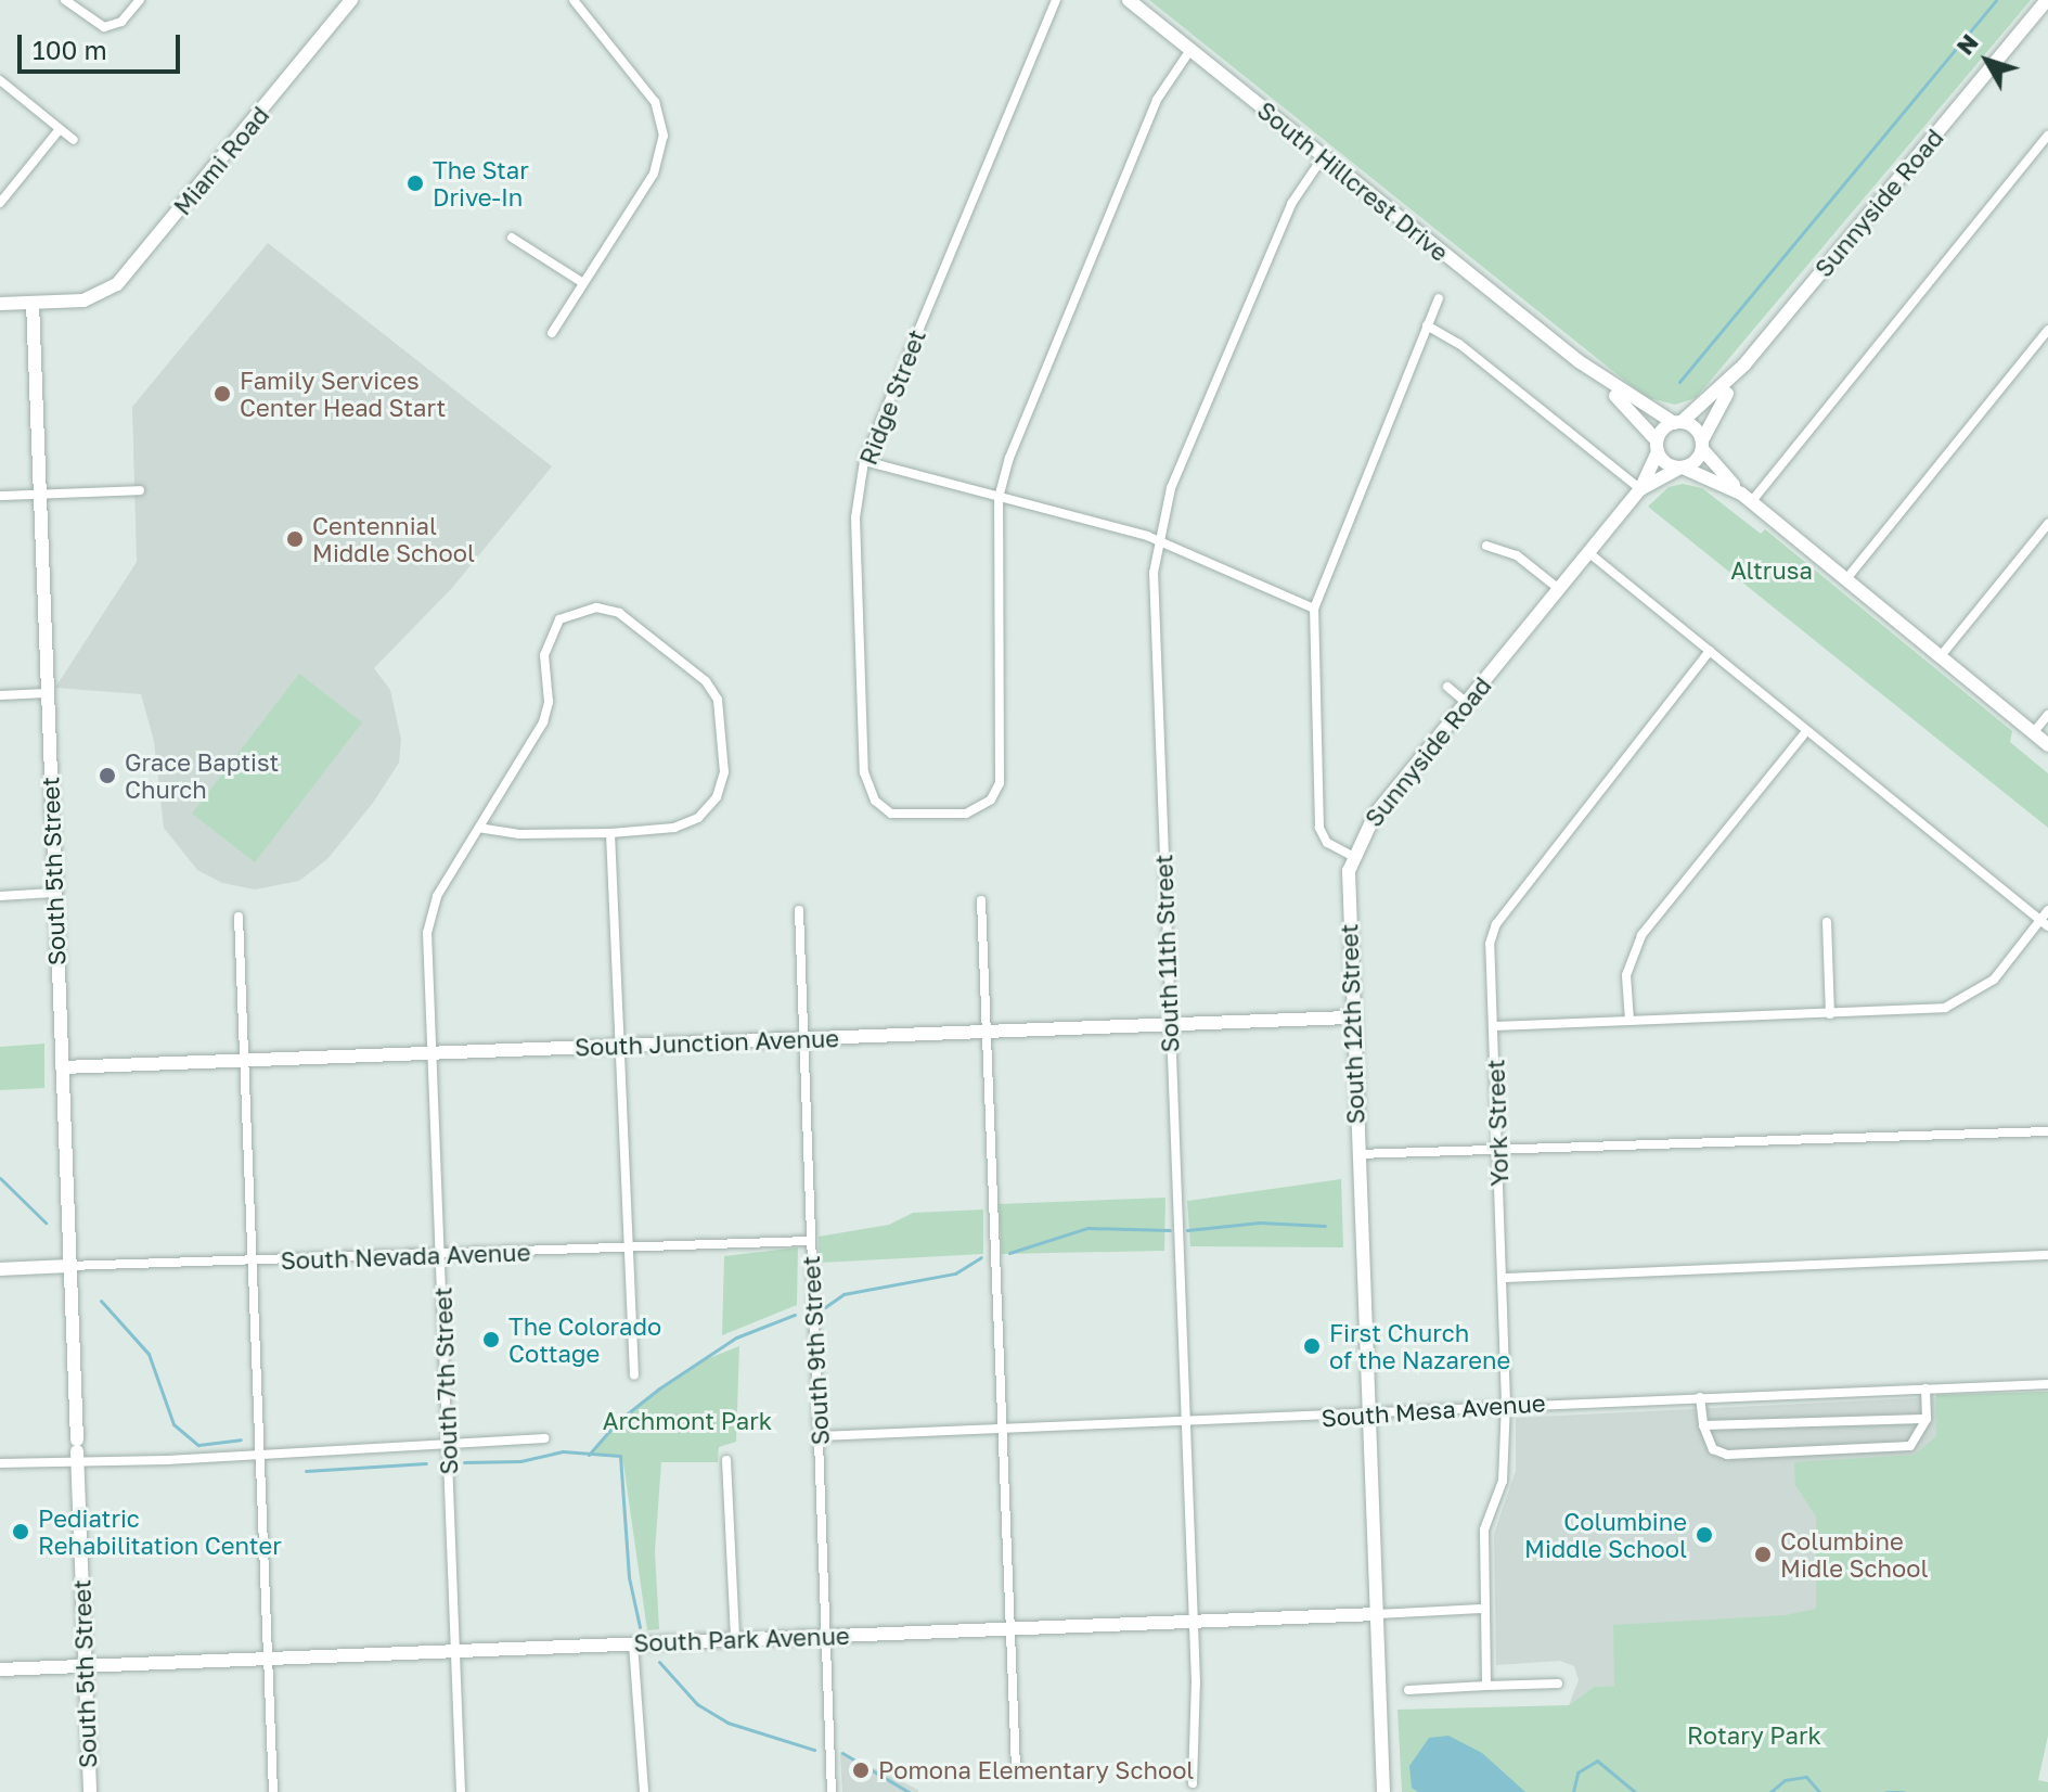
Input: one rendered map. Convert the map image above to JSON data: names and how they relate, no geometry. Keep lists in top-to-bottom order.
{
  "streets": {
    "street": [
      "Miami Road",
      "South Hillcrest Drive",
      "Sunnyside Road",
      "Ridge Street",
      "South 5th Street",
      "South 11th Street",
      "South 12th Street",
      "South Junction Avenue",
      "York Street",
      "South Nevada Avenue",
      "South 9th Street",
      "South 7th Street",
      "South Mesa Avenue",
      "South Park Avenue"
    ]
  },
  "crossings": [
    ["Miami Road", "South 5th Street"],
    ["South Hillcrest Drive", "South 11th Street"],
    ["Sunnyside Road", "South 12th Street"],
    ["South 5th Street", "South Junction Avenue"],
    ["South 5th Street", "South Nevada Avenue"],
    ["South 5th Street", "South Park Avenue"],
    ["South 11th Street", "South Junction Avenue"],
    ["South 11th Street", "South Mesa Avenue"],
    ["South 11th Street", "South Park Avenue"],
    ["South 12th Street", "South Junction Avenue"],
    ["South 12th Street", "South Mesa Avenue"],
    ["South 12th Street", "South Park Avenue"],
    ["South Junction Avenue", "South 9th Street"],
    ["South Junction Avenue", "South 7th Street"],
    ["York Street", "South Mesa Avenue"],
    ["York Street", "South Park Avenue"],
    ["South Nevada Avenue", "South 9th Street"],
    ["South Nevada Avenue", "South 7th Street"],
    ["South 9th Street", "South Mesa Avenue"],
    ["South 9th Street", "South Park Avenue"],
    ["South 7th Street", "South Park Avenue"]
  ],
  "parks": ["Altrusa", "Archmont Park", "Rotary Park"],
  "places": [
    "The Star Drive-In",
    "Family Services Center Head Start",
    "Centennial Middle School",
    "Grace Baptist Church",
    "The Colorado Cottage",
    "First Church of the Nazarene",
    "Pediatric Rehabilitation Center",
    "Columbine Middle School",
    "Columbine Midle School",
    "Pomona Elementary School"
  ],
  "scale_bar": "100 m",
  "north": "top left"
}
